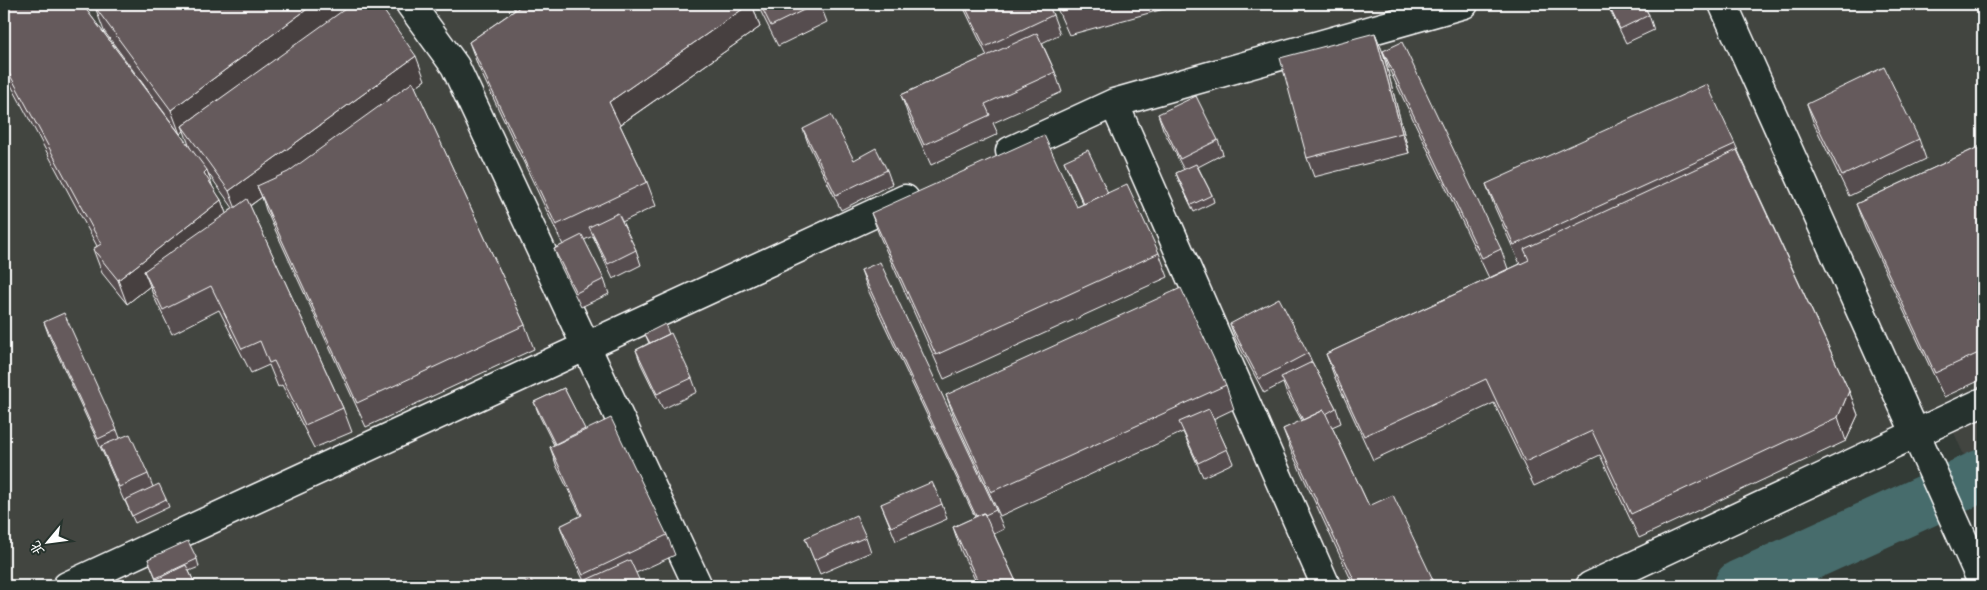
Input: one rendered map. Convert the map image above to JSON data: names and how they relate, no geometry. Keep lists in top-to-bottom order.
{
  "north": "bottom left"
}
